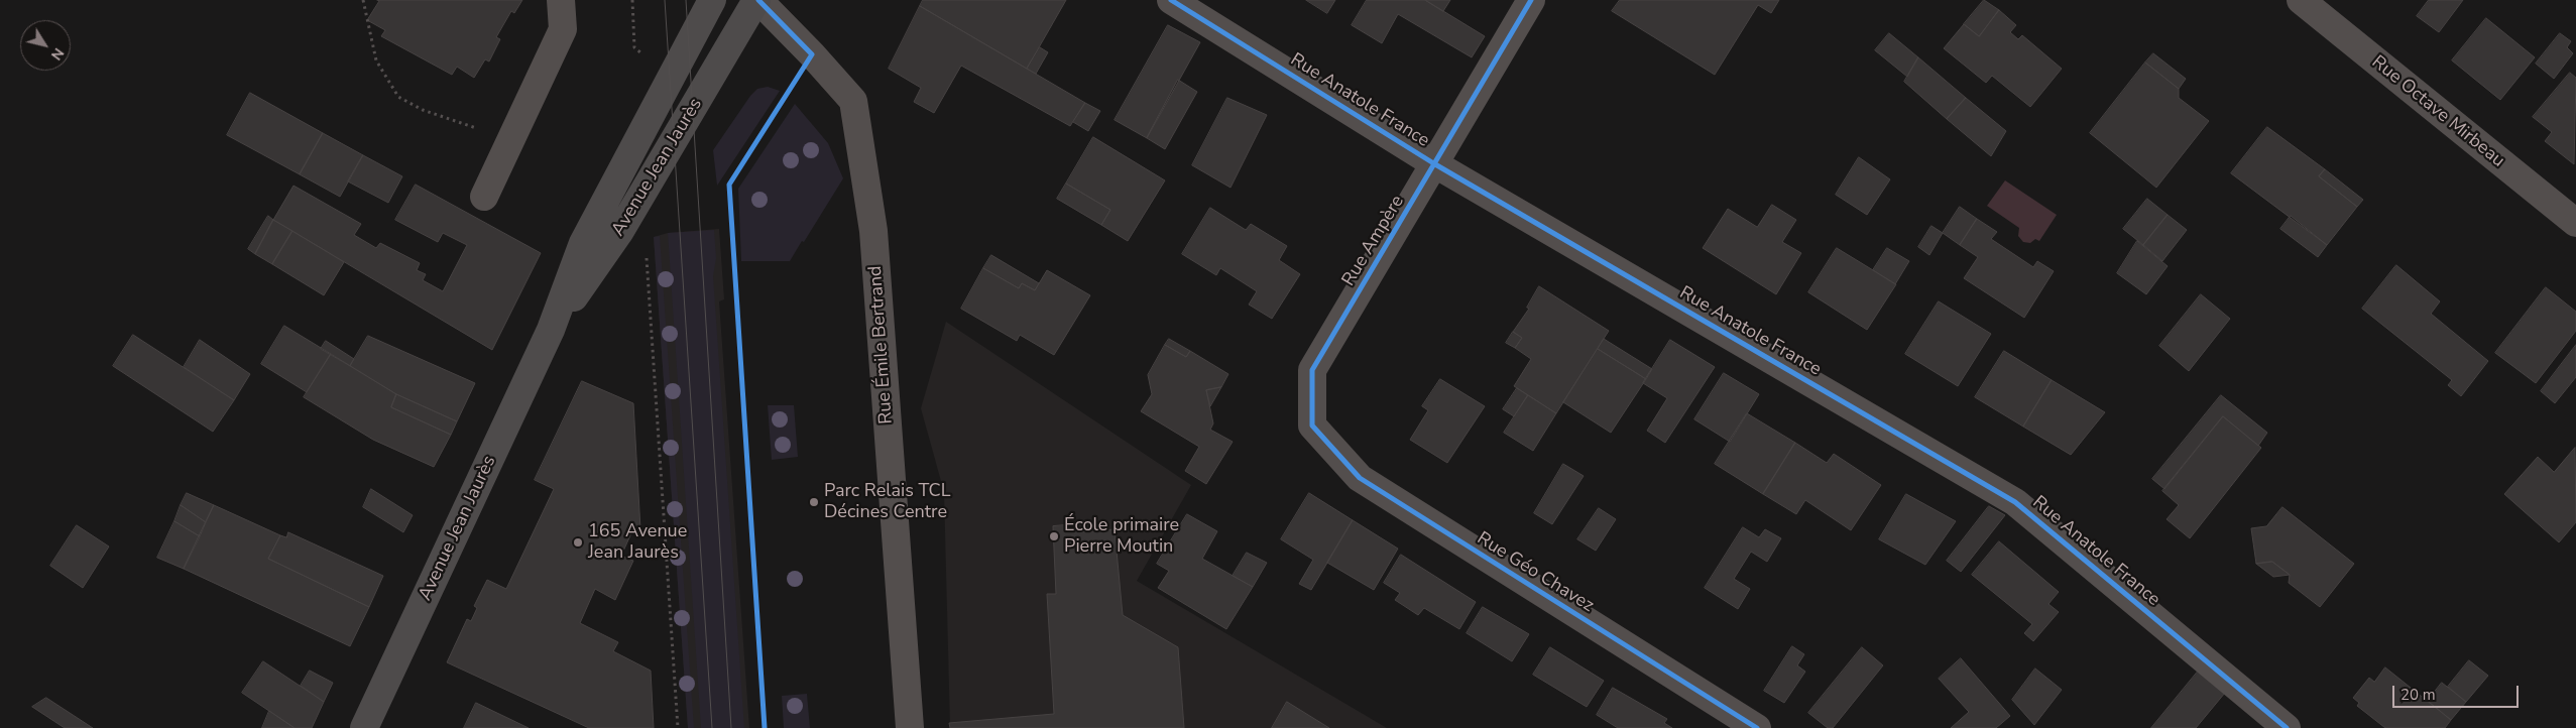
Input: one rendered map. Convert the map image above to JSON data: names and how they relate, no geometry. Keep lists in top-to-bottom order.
{
  "streets": {
    "main road": ["Avenue Jean Jaurès"],
    "street": [
      "Rue Anatole France",
      "Rue Octave Mirbeau",
      "Rue Ampère",
      "Rue Émile Bertrand",
      "Rue Géo Chavez"
    ]
  },
  "crossings": [
    ["Rue Anatole France", "Rue Ampère"],
    ["Avenue Jean Jaurès", "Rue Émile Bertrand"],
    ["Rue Ampère", "Rue Géo Chavez"]
  ],
  "places": ["Parc Relais TCL Décines Centre", "École primaire Pierre Moutin", "165 Avenue Jean Jaurès"],
  "scale_bar": "20 m",
  "north": "bottom right"
}
